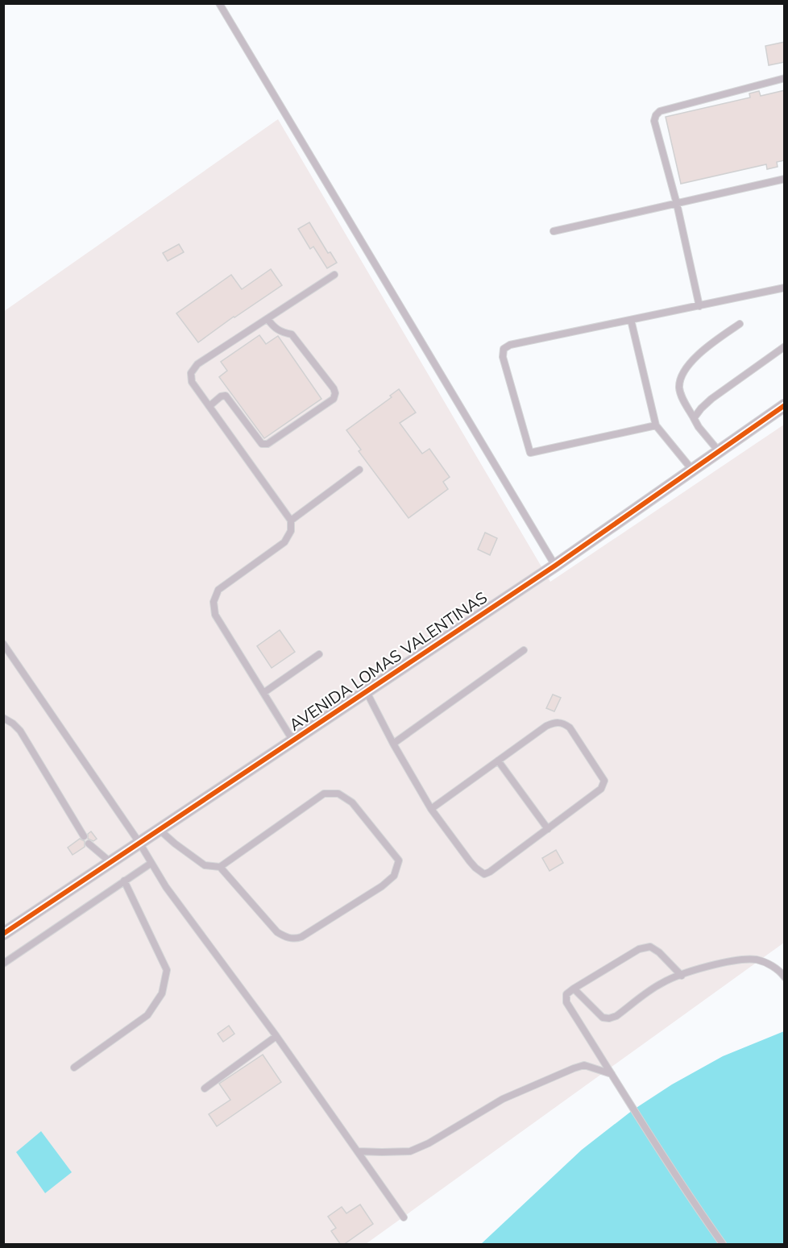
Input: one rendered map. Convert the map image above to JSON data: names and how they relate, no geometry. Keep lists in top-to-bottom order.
{
  "streets": {
    "street": ["AVENIDA LOMAS VALENTINAS"]
  }
}
